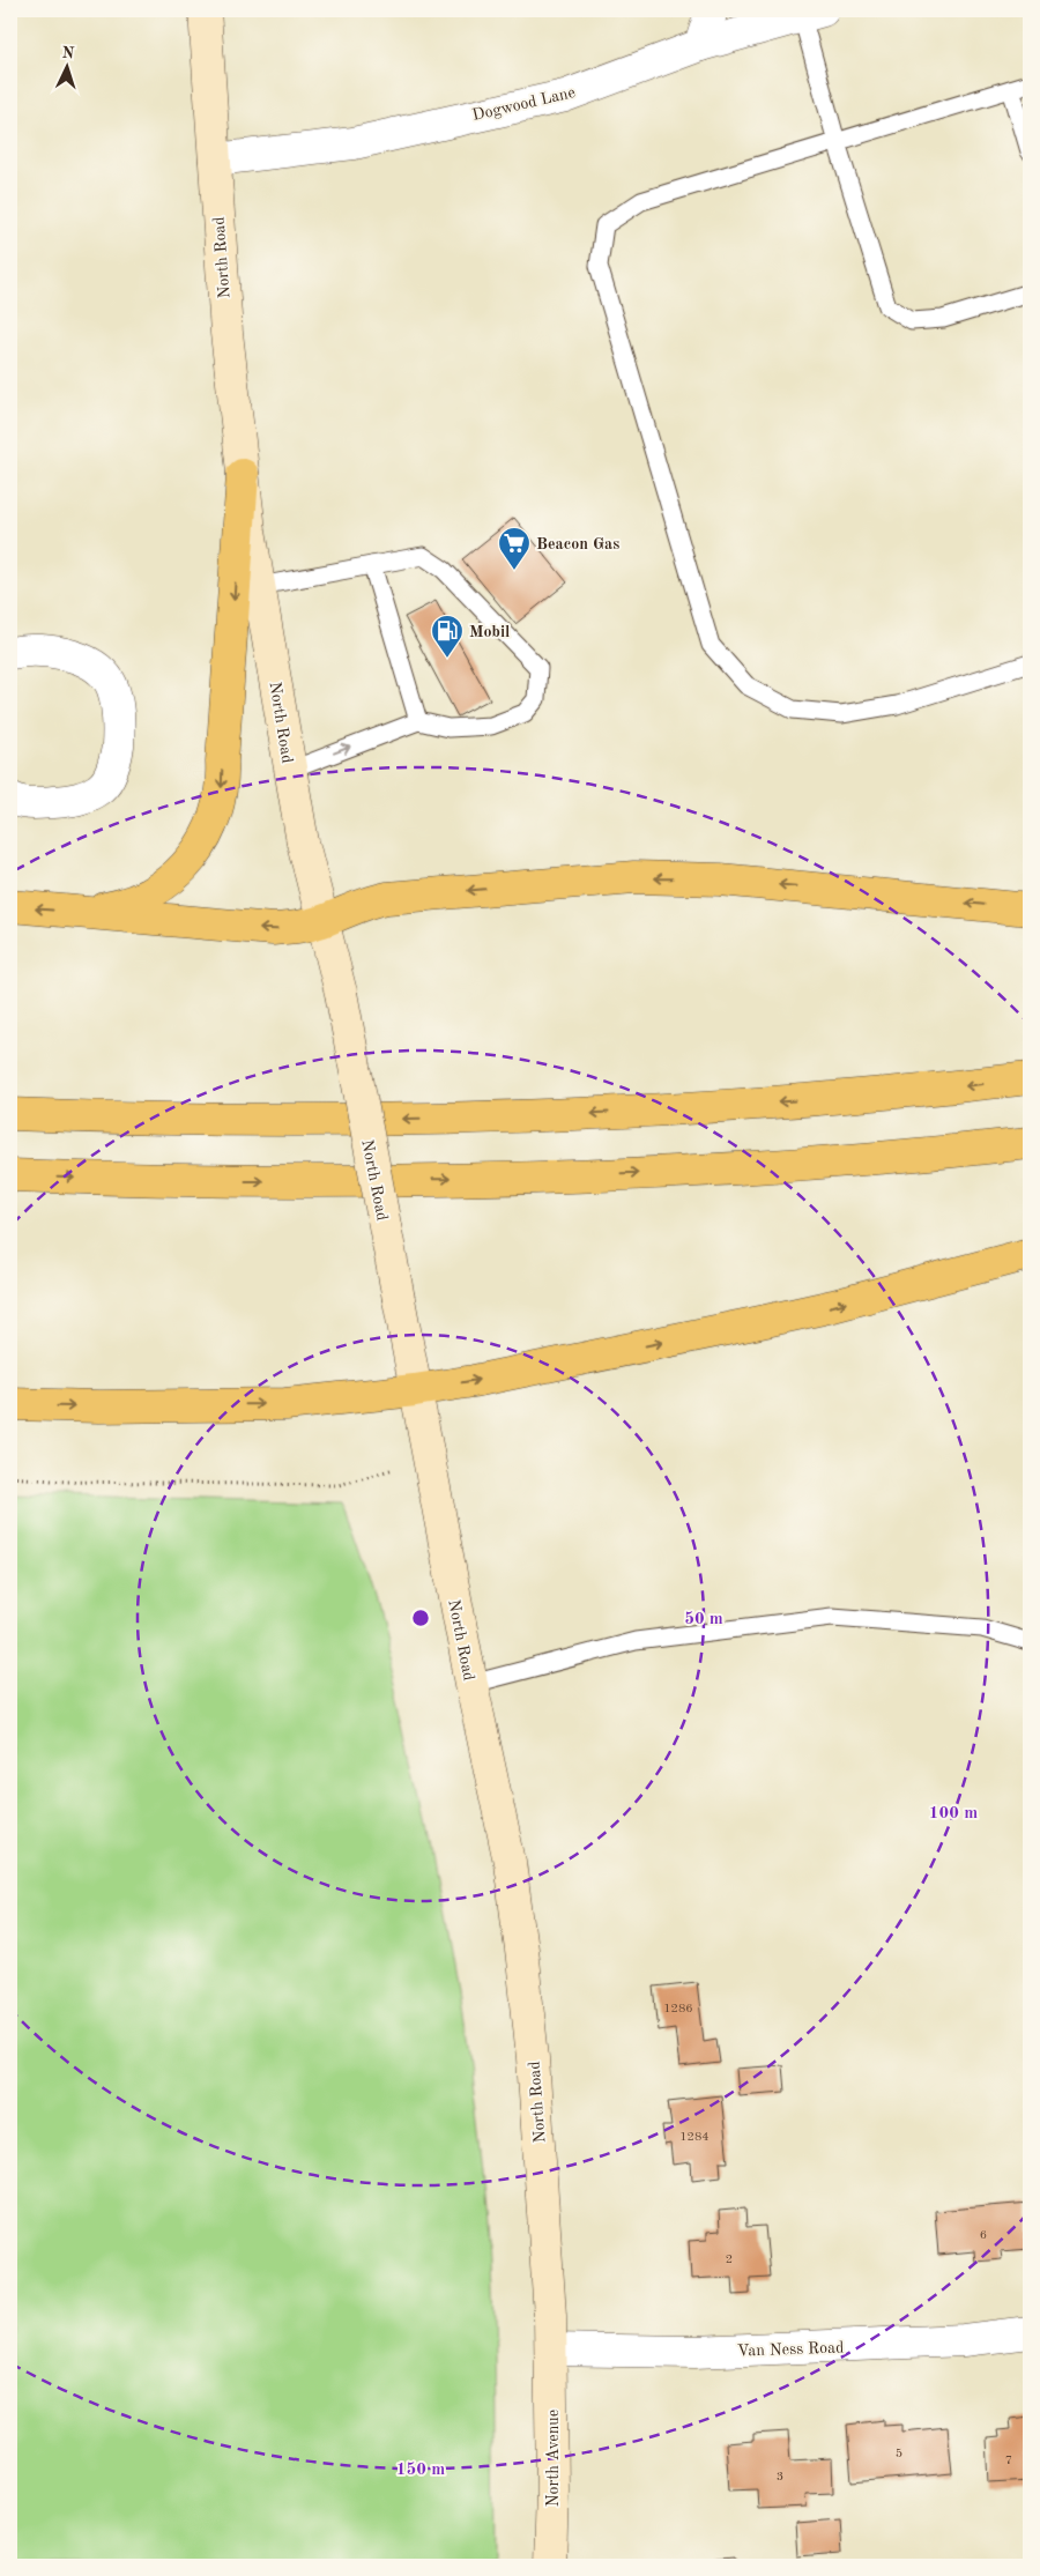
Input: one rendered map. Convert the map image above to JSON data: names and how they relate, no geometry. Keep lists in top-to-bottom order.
{
  "streets": {
    "main road": ["North Road", "North Avenue"],
    "street": ["Dogwood Lane", "Van Ness Road"]
  },
  "crossings": [
    ["Dogwood Lane", "North Road"],
    ["North Road", "Van Ness Road"],
    ["North Road", "North Avenue"],
    ["Van Ness Road", "North Avenue"]
  ],
  "places": {
    "supermarket": ["Beacon Gas"],
    "fuel station": ["Mobil"]
  },
  "house_numbers": [
    "1286",
    "1284",
    "6",
    "2",
    "5",
    "7",
    "3"
  ],
  "north": "top",
  "rings": ["50 m", "100 m", "150 m"]
}
